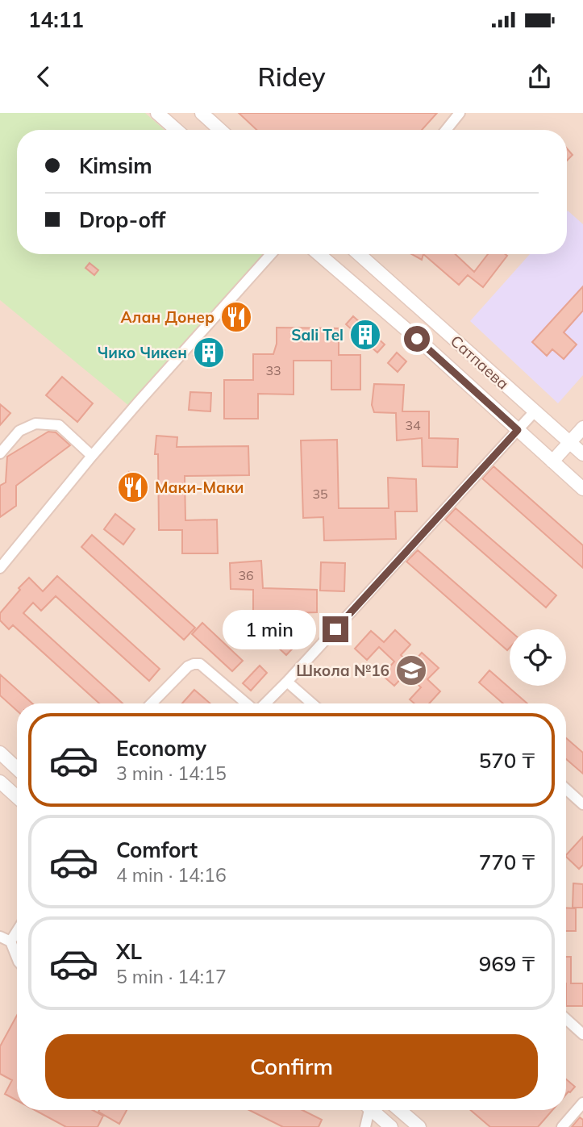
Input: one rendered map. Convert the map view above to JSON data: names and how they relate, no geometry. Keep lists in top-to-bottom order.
{
  "streets": {
    "street": ["Сатпаева"]
  },
  "places": {
    "restaurant": ["Алан Донер", "Маки-Маки"],
    "building": ["Sali Tel", "Чико Чикен"],
    "school or university": ["Школа №16"]
  },
  "house_numbers": [
    "33",
    "34",
    "35",
    "36"
  ],
  "page": {
    "status": "14:11",
    "header": "Ridey",
    "banner": ["Kimsim", "Drop-off"],
    "bubble": "1 min",
    "list": [
      {
        "name": "Economy",
        "note": "3 min · 14:15",
        "value": "570 ₸"
      },
      {
        "name": "Comfort",
        "note": "4 min · 14:16",
        "value": "770 ₸"
      },
      {
        "name": "XL",
        "note": "5 min · 14:17",
        "value": "969 ₸"
      }
    ],
    "buttons": "Confirm"
  }
}
